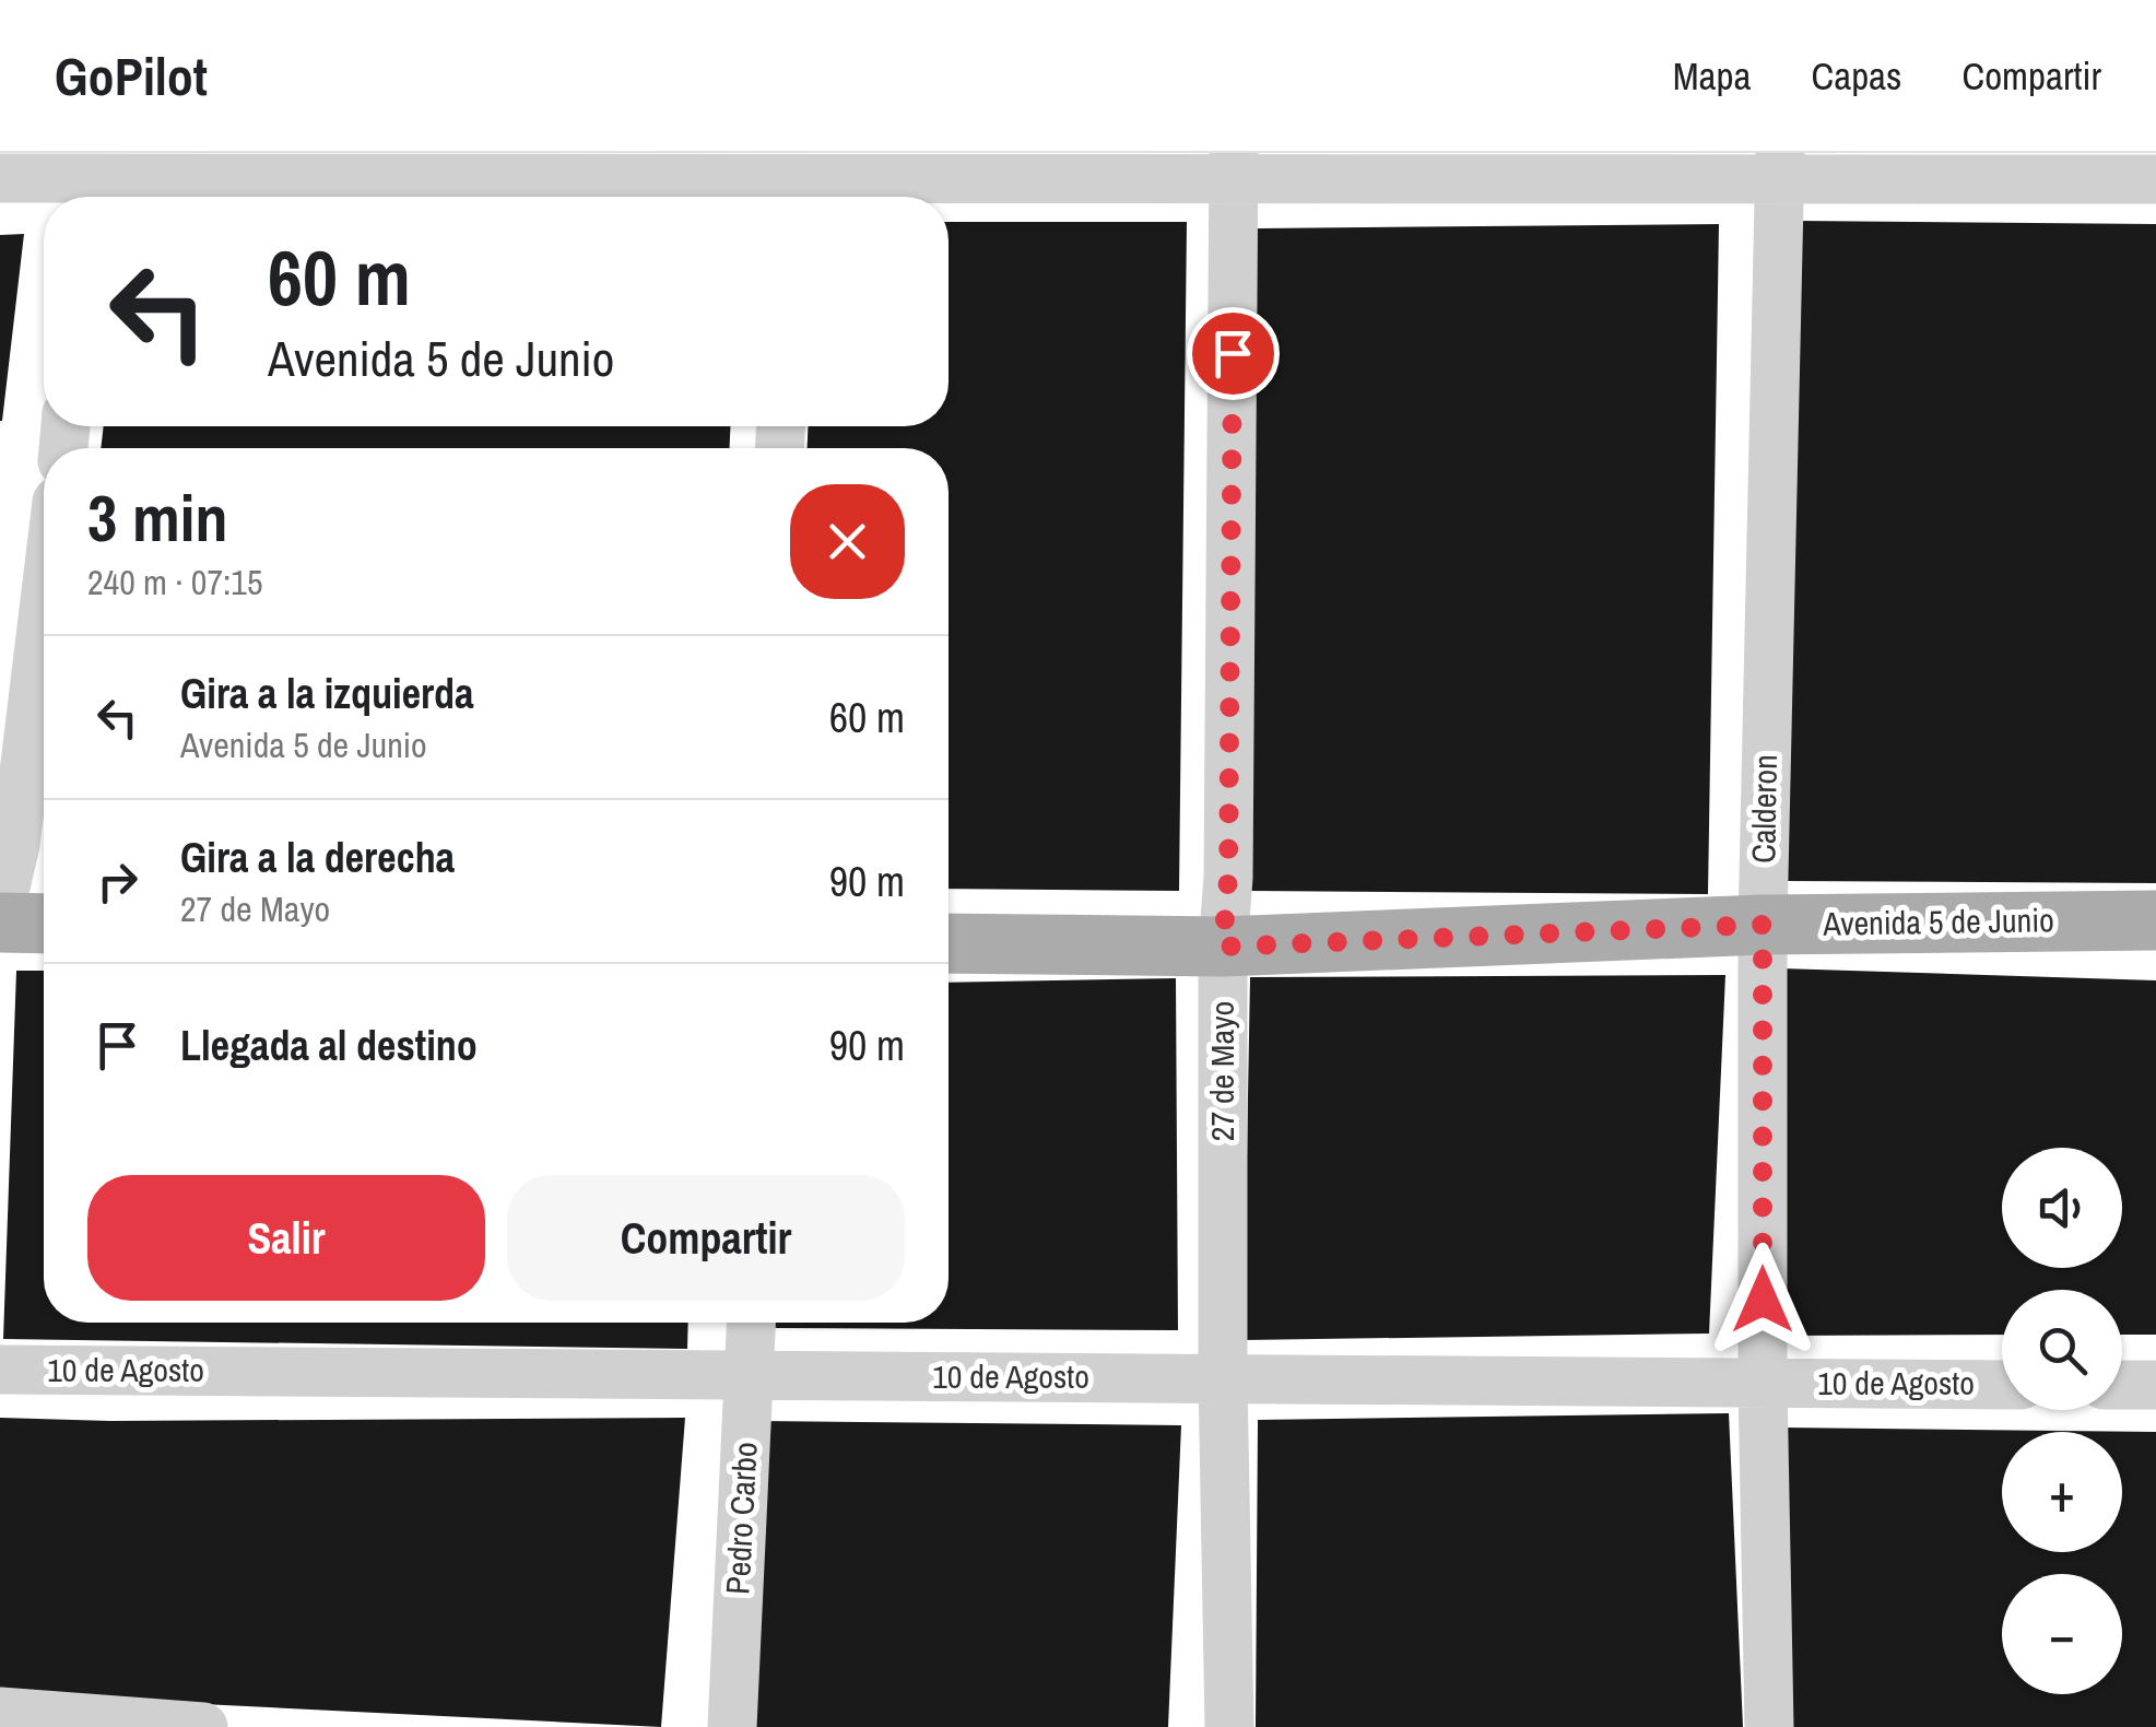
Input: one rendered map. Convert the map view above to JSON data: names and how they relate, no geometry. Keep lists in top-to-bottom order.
{
  "streets": {
    "main road": ["Avenida 5 de Junio"],
    "street": [
      "Calderon",
      "27 de Mayo",
      "10 de Agosto",
      "Pedro Carbo"
    ]
  },
  "crossings": [
    ["Calderon", "Avenida 5 de Junio"],
    ["Calderon", "10 de Agosto"],
    ["Avenida 5 de Junio", "27 de Mayo"],
    ["27 de Mayo", "10 de Agosto"],
    ["10 de Agosto", "Pedro Carbo"]
  ],
  "page": {
    "header": "GoPilot",
    "nav": ["Mapa", "Capas", "Compartir"],
    "turn": ["60 m", "Avenida 5 de Junio"],
    "heading": ["3 min", "240 m · 07:15"],
    "list": [
      {
        "name": "Gira a la izquierda",
        "note": "Avenida 5 de Junio",
        "value": "60 m"
      },
      {
        "name": "Gira a la derecha",
        "note": "27 de Mayo",
        "value": "90 m"
      },
      {
        "name": "Llegada al destino",
        "value": "90 m"
      }
    ],
    "map_buttons": ["+", "−"],
    "buttons": ["Salir", "Compartir"]
  }
}
